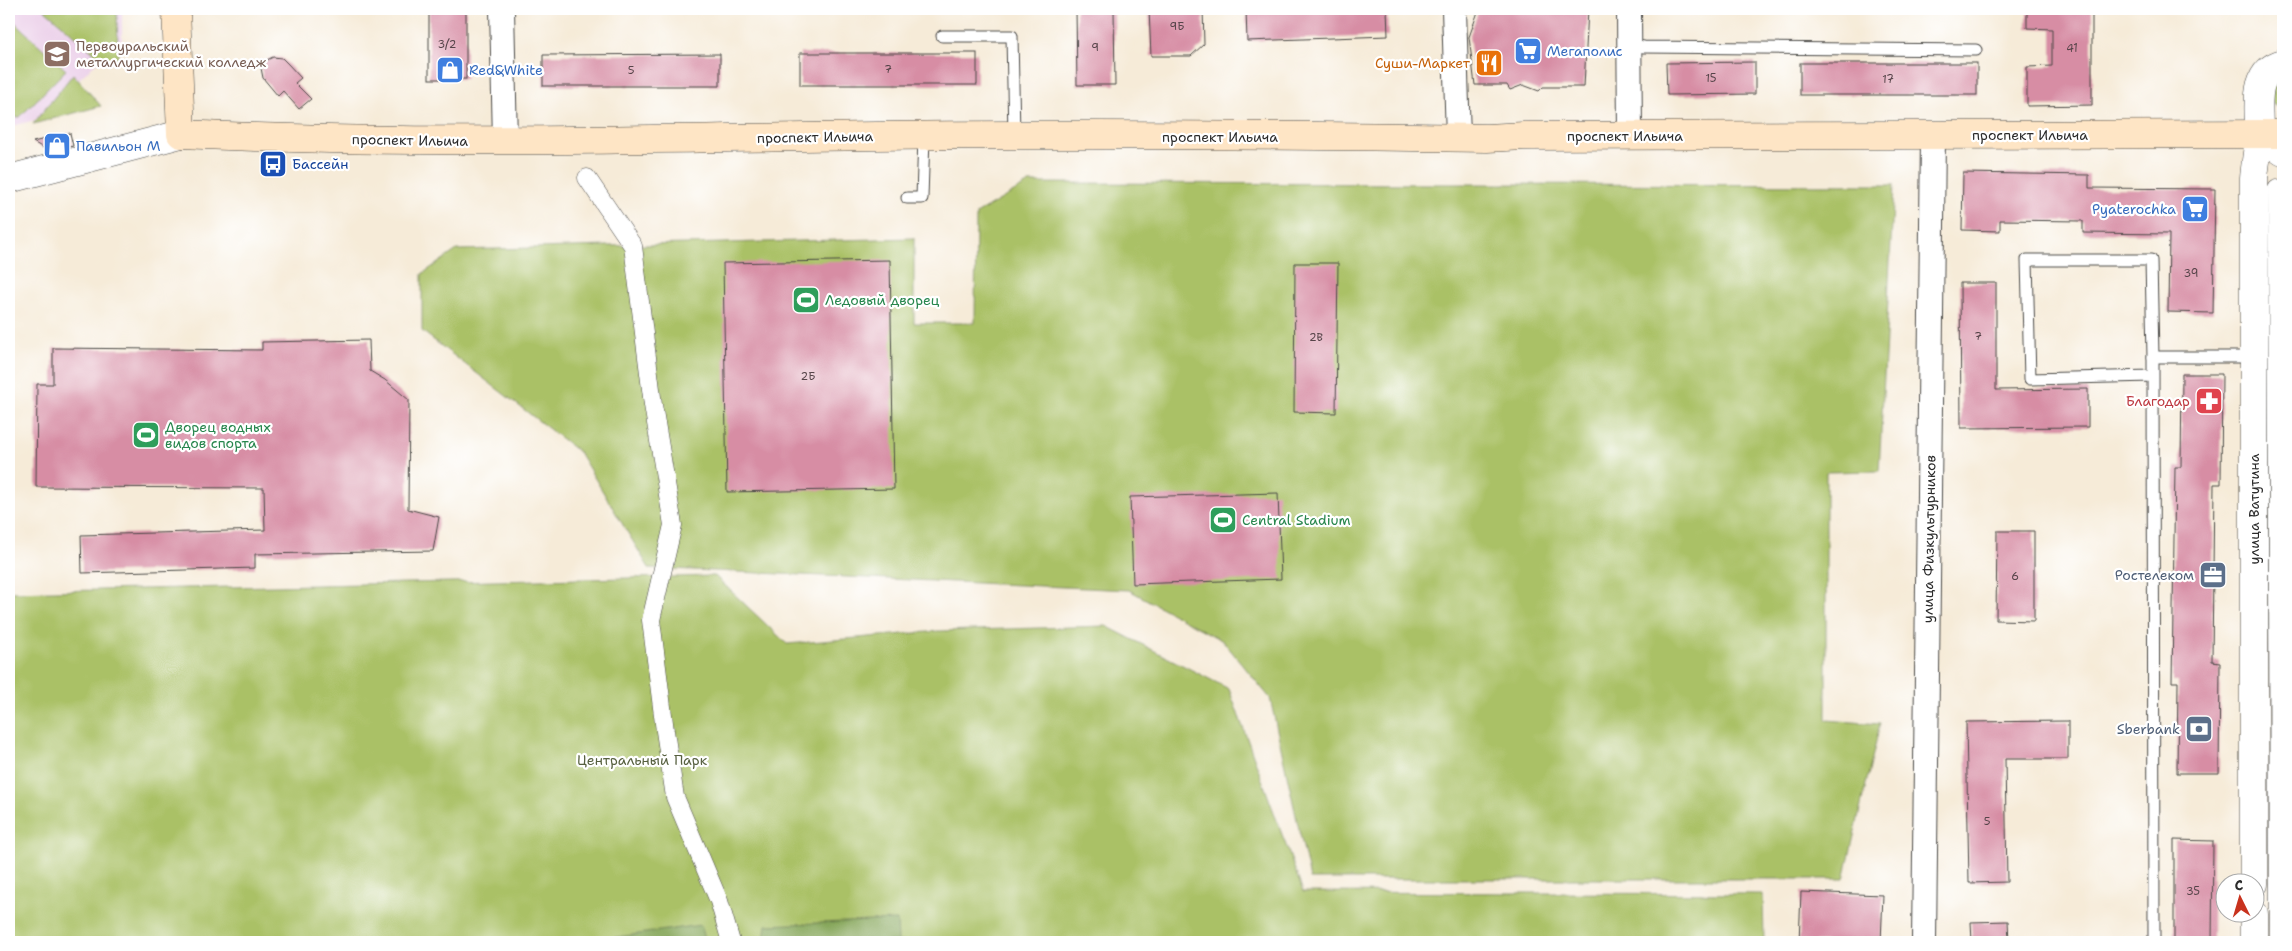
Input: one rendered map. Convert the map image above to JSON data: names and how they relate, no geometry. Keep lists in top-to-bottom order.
{
  "streets": {
    "main road": ["проспект Ильича"],
    "street": ["улица Ватутина", "улица Физкультурников"]
  },
  "crossings": [
    ["проспект Ильича", "улица Ватутина"],
    ["проспект Ильича", "улица Физкультурников"]
  ],
  "parks": ["Центральный Парк"],
  "places": {
    "supermarket": ["Мегаполис", "Pyaterochka"],
    "school or university": ["Первоуральский металлургический колледж"],
    "restaurant": ["Суши-Маркет"],
    "shop": ["Red&White", "Павильон М"],
    "bus stop": ["Бассейн"],
    "sports": ["Ледовый дворец", "Дворец водных видов спорта", "Central Stadium"],
    "pharmacy": ["Благодар"],
    "office": ["Ростелеком"],
    "bank": ["Sberbank"]
  },
  "house_numbers": [
    "9Б",
    "3/2",
    "9",
    "41",
    "7",
    "5",
    "15",
    "17",
    "39",
    "7",
    "2В",
    "2Б",
    "6",
    "5",
    "35"
  ],
  "north": "top"
}
